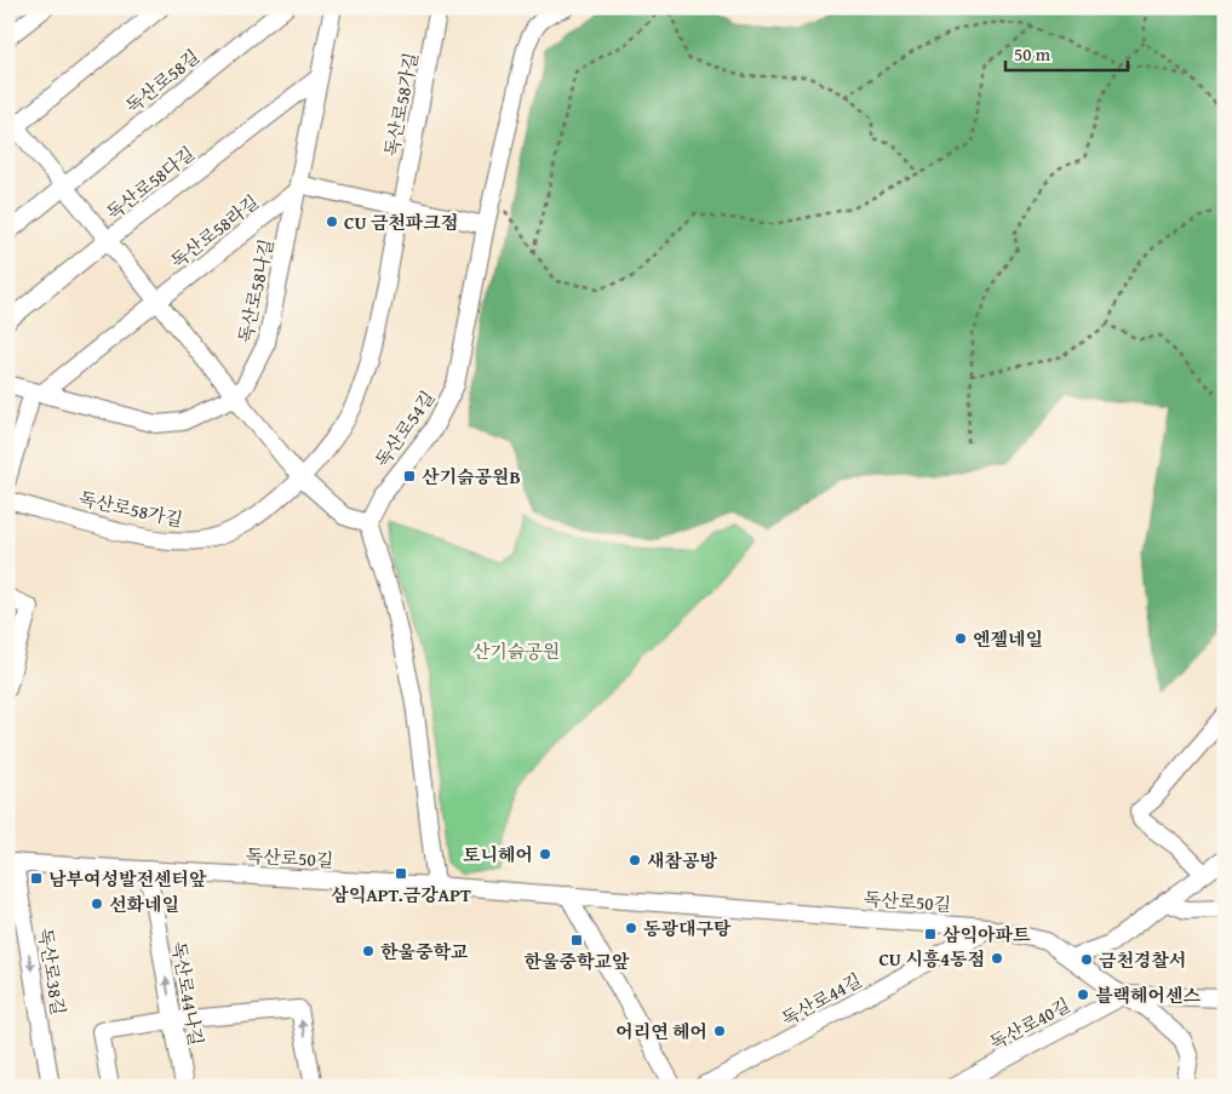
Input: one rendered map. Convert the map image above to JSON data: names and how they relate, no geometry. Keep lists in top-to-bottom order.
{
  "streets": {
    "street": [
      "독산로58길",
      "독산로58가길",
      "독산로58다길",
      "독산로58라길",
      "독산로58나길",
      "독산로54길",
      "독산로50길",
      "독산로38길",
      "독산로44나길",
      "독산로44길",
      "독산로40길"
    ]
  },
  "crossings": [
    ["독산로58다길", "독산로58나길"],
    ["독산로58라길", "독산로58나길"],
    ["독산로50길", "독산로38길"],
    ["독산로50길", "독산로44나길"],
    ["독산로50길", "독산로44길"],
    ["독산로50길", "독산로40길"]
  ],
  "one_way": ["독산로38길", "독산로44나길"],
  "parks": ["산기슭공원"],
  "places": {
    "other": [
      "CU 금천파크점",
      "엔젤네일",
      "토니헤어",
      "새참공방",
      "선화네일",
      "동광대구탕",
      "한울중학교",
      "CU 시흥4동점",
      "금천경찰서",
      "블랙헤어센스",
      "어리연 헤어"
    ],
    "transit": [
      "산기슭공원B",
      "삼익APT.금강APT",
      "남부여성발전센터앞",
      "삼익아파트",
      "한울중학교앞"
    ]
  },
  "scale_bar": "50 m"
}
